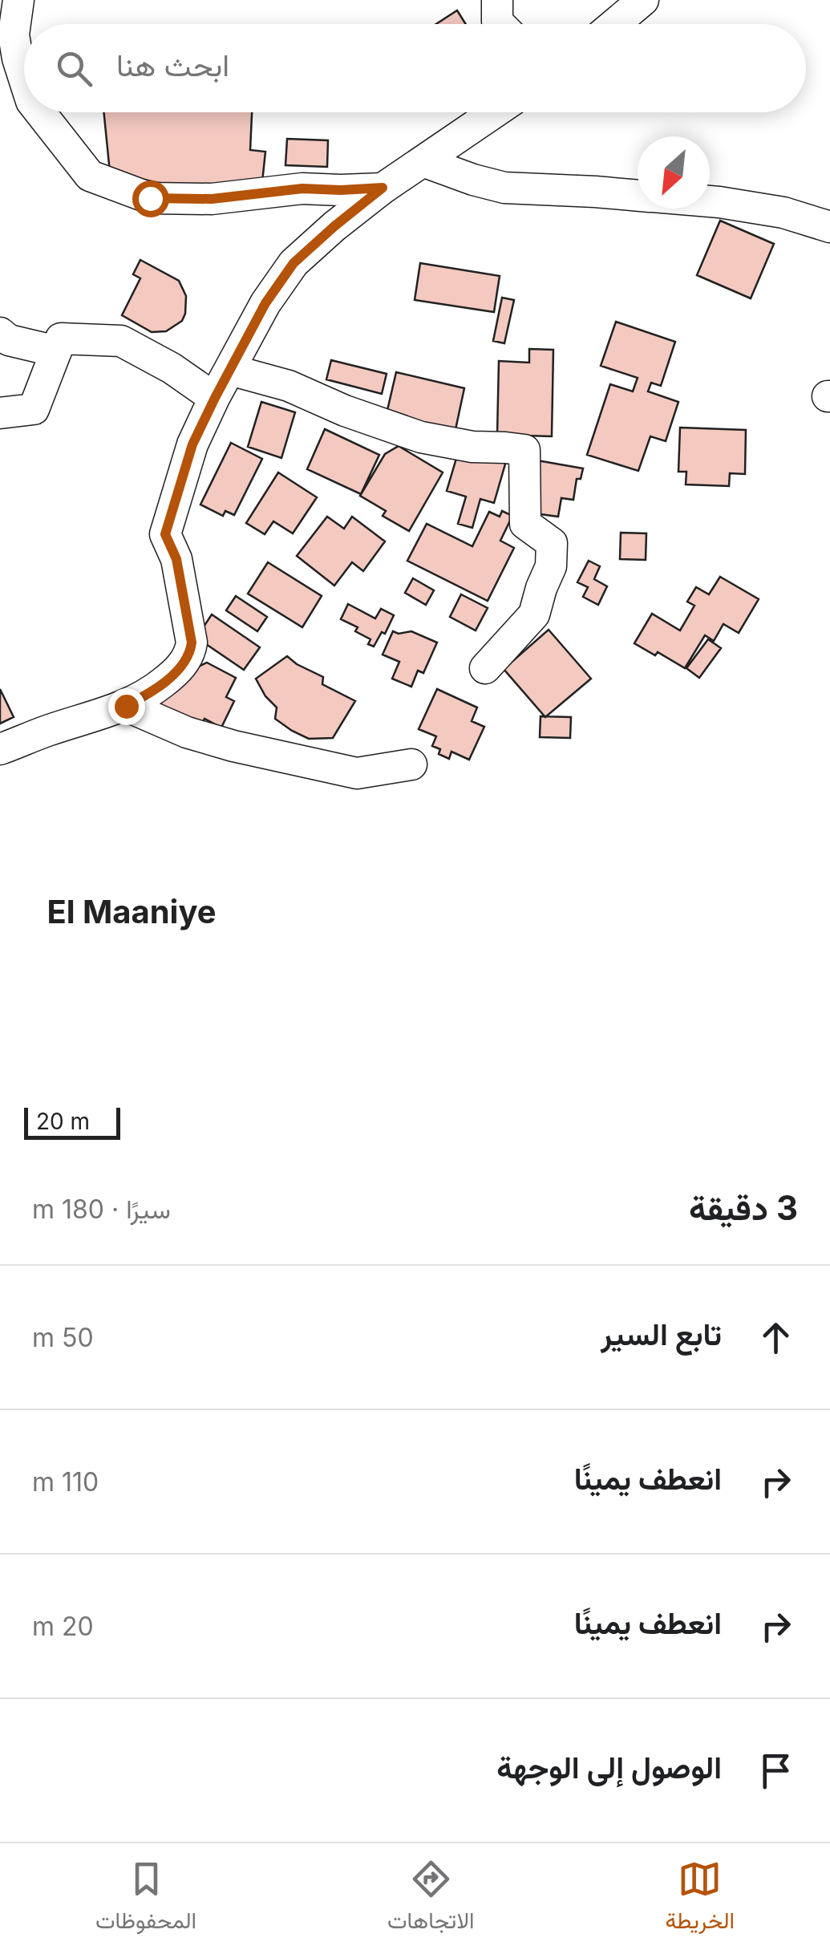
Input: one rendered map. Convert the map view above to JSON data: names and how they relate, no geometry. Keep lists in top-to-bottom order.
{
  "districts": ["El Maaniye"],
  "scale_bar": "20 m",
  "north": "bottom left",
  "page": {
    "search": "ابحث هنا",
    "scale": "20 m",
    "heading": ["3 دقيقة", "سيرًا · 180 m"],
    "list": [
      ["تابع السير", "50 m"],
      ["انعطف يمينًا", "110 m"],
      ["انعطف يمينًا", "20 m"],
      "الوصول إلى الوجهة"
    ],
    "nav": ["الخريطة", "الاتجاهات", "المحفوظات"]
  }
}
